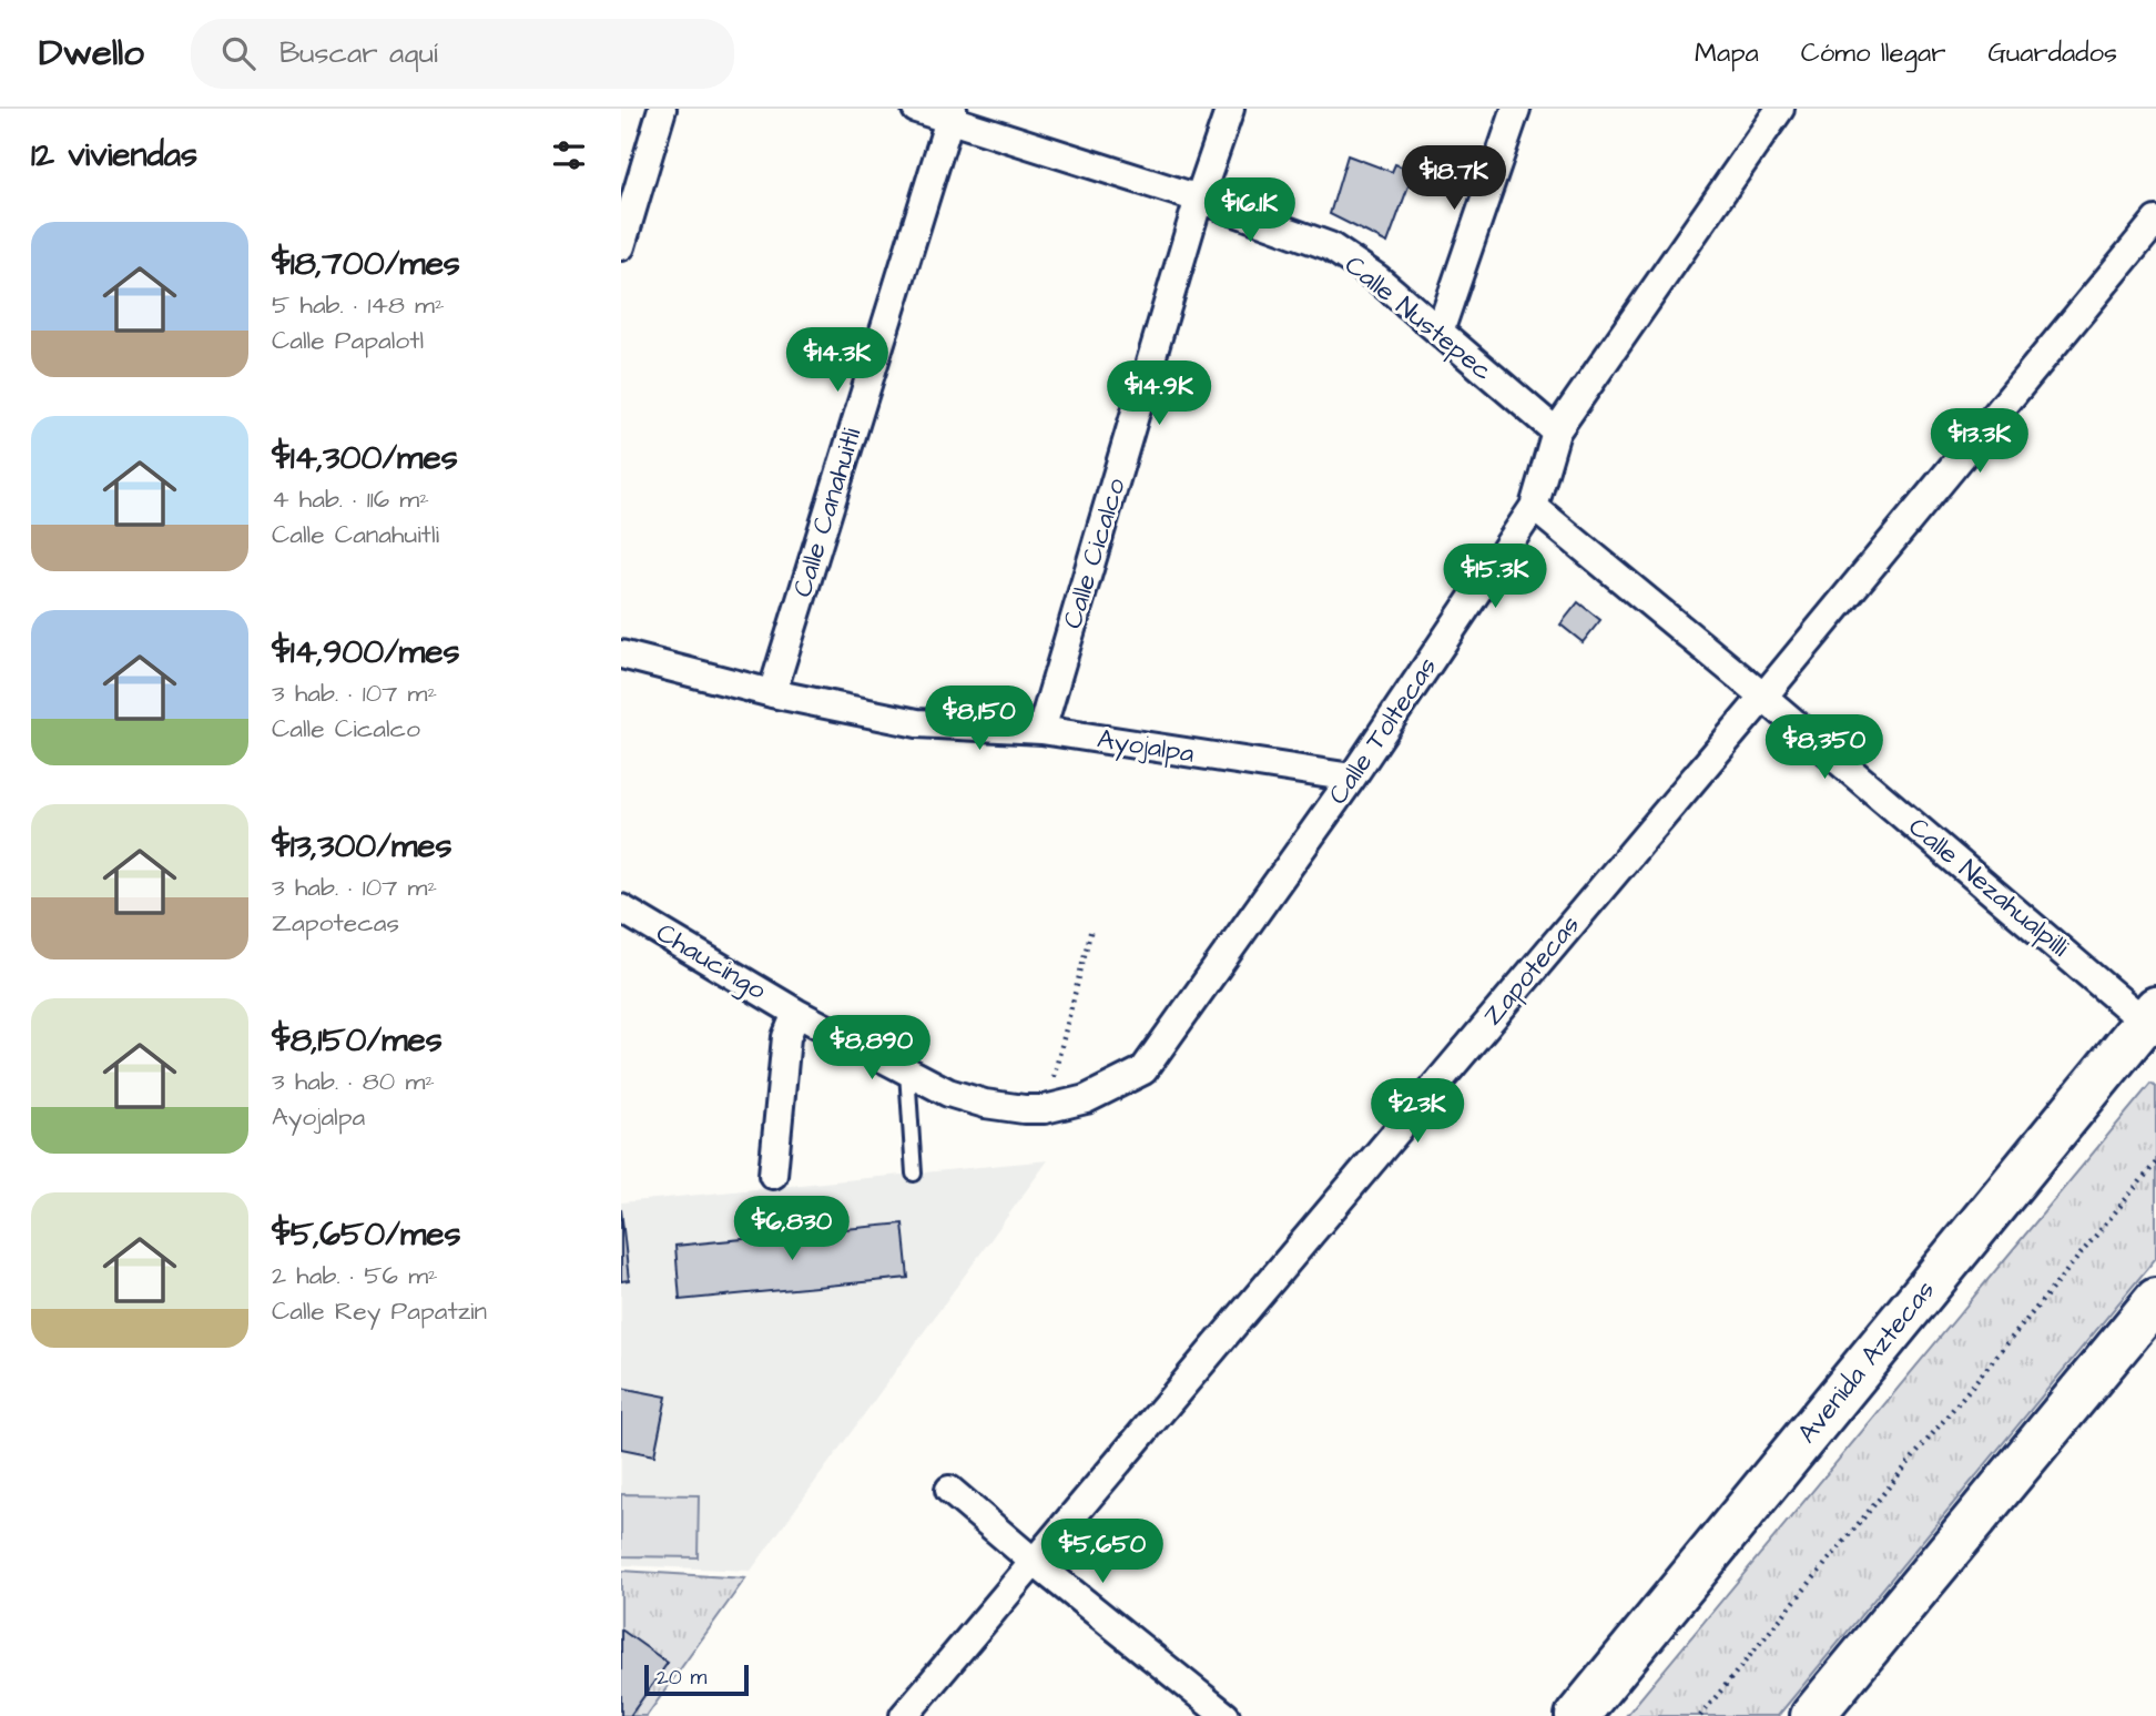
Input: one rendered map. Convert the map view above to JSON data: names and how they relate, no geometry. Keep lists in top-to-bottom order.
{
  "streets": {
    "main road": ["Avenida Aztecas"],
    "street": [
      "Calle Nustepec",
      "Calle Canahuitli",
      "Calle Cicalco",
      "Calle Toltecas",
      "Ayojalpa",
      "Calle Nezahualpilli",
      "Chaucingo",
      "Zapotecas"
    ]
  },
  "crossings": [
    ["Calle Nustepec", "Calle Canahuitli"],
    ["Calle Nustepec", "Calle Cicalco"],
    ["Calle Nustepec", "Calle Toltecas"],
    ["Calle Canahuitli", "Ayojalpa"],
    ["Calle Cicalco", "Ayojalpa"],
    ["Calle Toltecas", "Ayojalpa"],
    ["Calle Toltecas", "Calle Nezahualpilli"],
    ["Calle Toltecas", "Chaucingo"],
    ["Calle Nezahualpilli", "Zapotecas"],
    ["Calle Nezahualpilli", "Avenida Aztecas"]
  ],
  "scale_bar": "20 m",
  "page": {
    "header": "Dwello",
    "search": "Buscar aquí",
    "nav": ["Mapa", "Cómo llegar", "Guardados"],
    "heading": "12 viviendas",
    "price": [
      "$18.7K",
      "$16.1K",
      "$14.3K",
      "$14.9K",
      "$13.3K",
      "$15.3K",
      "$8,150",
      "$8,350",
      "$8,890",
      "$23K",
      "$6,830",
      "$5,650"
    ],
    "list": [
      {
        "name": "$18,700/mes",
        "note": "5 hab. · 148 m² · Calle Papalotl"
      },
      {
        "name": "$14,300/mes",
        "note": "4 hab. · 116 m² · Calle Canahuitli"
      },
      {
        "name": "$14,900/mes",
        "note": "3 hab. · 107 m² · Calle Cicalco"
      },
      {
        "name": "$13,300/mes",
        "note": "3 hab. · 107 m² · Zapotecas"
      },
      {
        "name": "$8,150/mes",
        "note": "3 hab. · 80 m² · Ayojalpa"
      },
      {
        "name": "$5,650/mes",
        "note": "2 hab. · 56 m² · Calle Rey Papatzin"
      }
    ],
    "scale": "20 m"
  }
}
